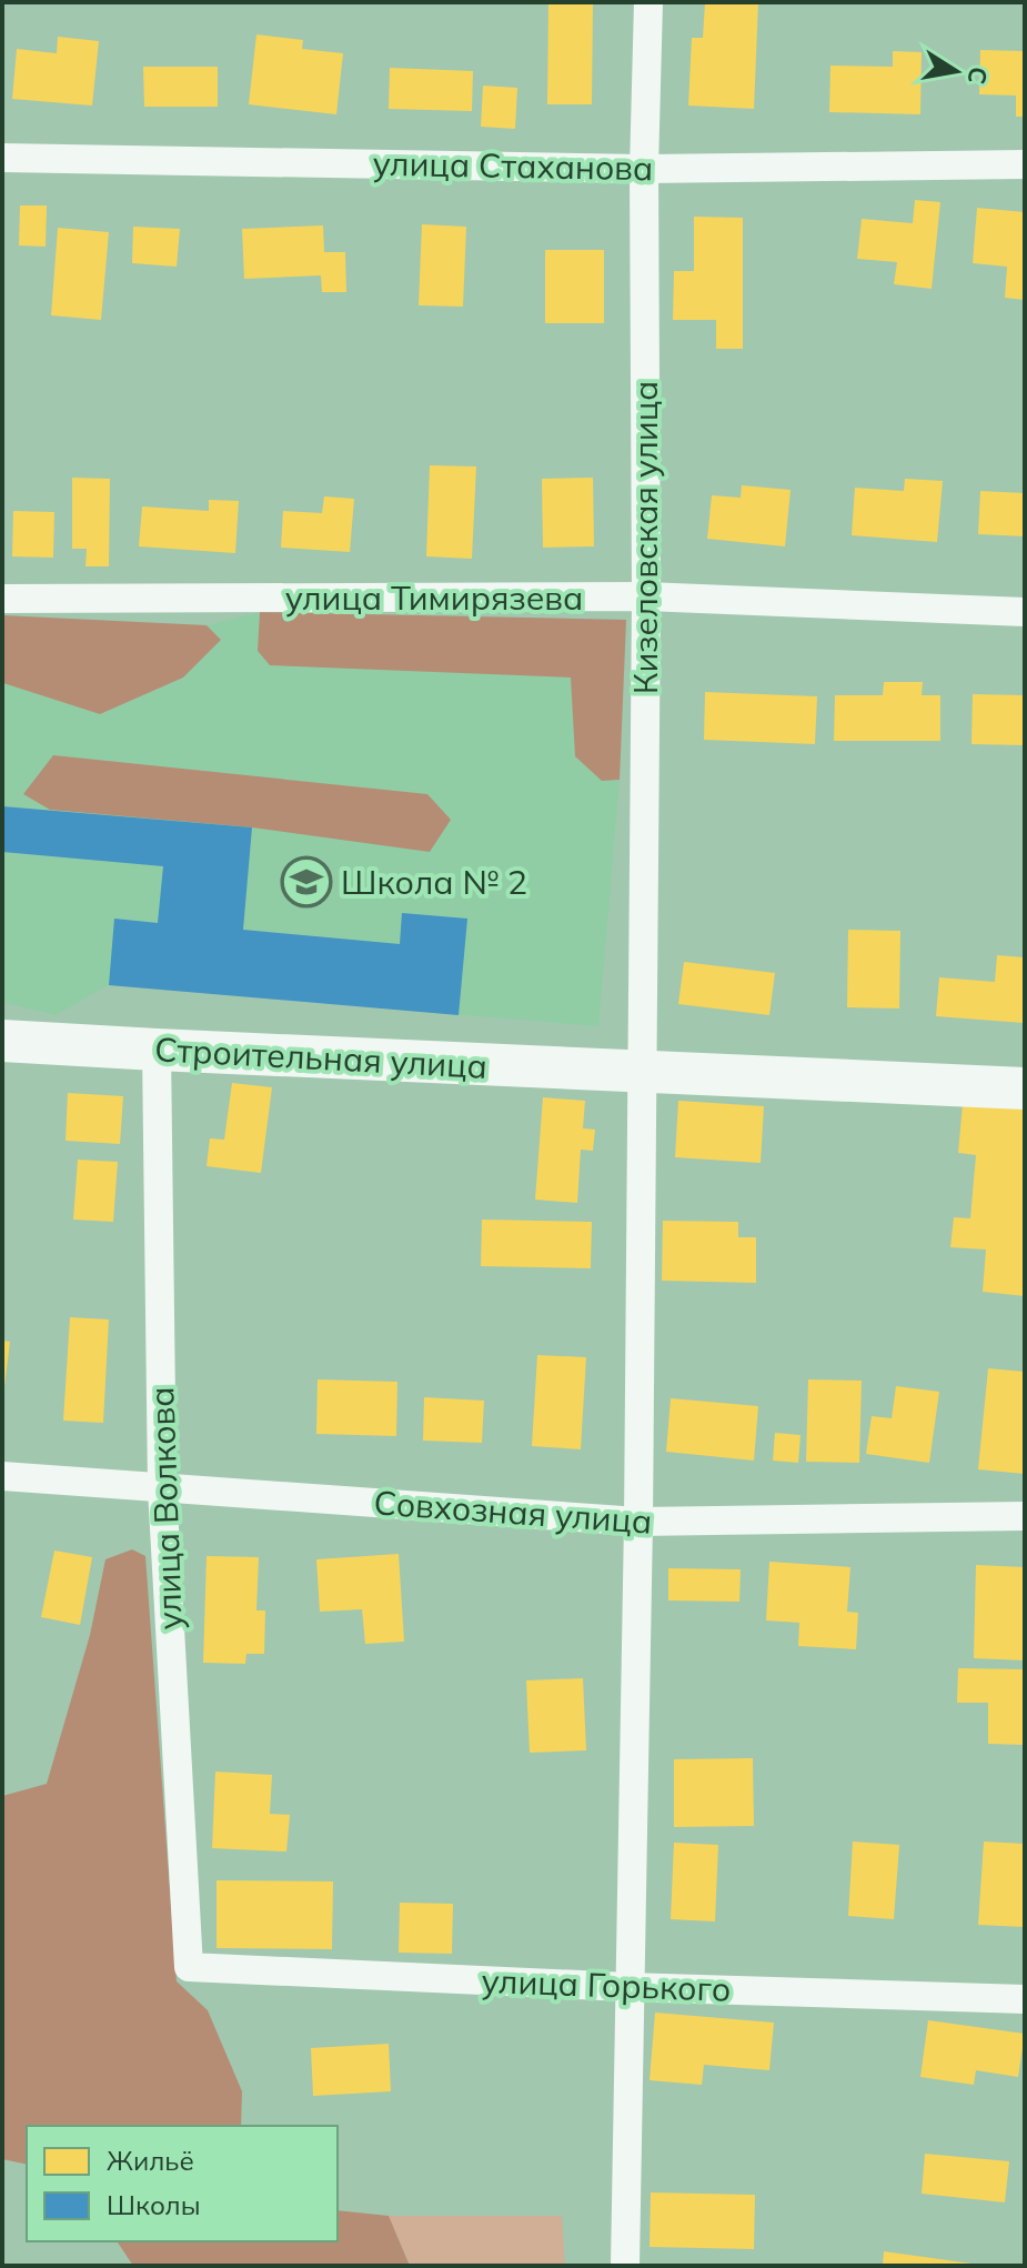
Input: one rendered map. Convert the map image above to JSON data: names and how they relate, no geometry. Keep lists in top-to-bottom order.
{
  "streets": {
    "street": [
      "улица Стаханова",
      "Кизеловская улица",
      "улица Тимирязева",
      "Строительная улица",
      "улица Волкова",
      "Совхозная улица",
      "улица Горького"
    ]
  },
  "crossings": [
    ["улица Стаханова", "Кизеловская улица"],
    ["Кизеловская улица", "улица Тимирязева"],
    ["Кизеловская улица", "Строительная улица"],
    ["Кизеловская улица", "Совхозная улица"],
    ["Кизеловская улица", "улица Горького"],
    ["Строительная улица", "улица Волкова"],
    ["улица Волкова", "Совхозная улица"],
    ["улица Волкова", "улица Горького"]
  ],
  "places": {
    "school or university": ["Школа № 2"]
  },
  "legend": ["Жильё", "Школы"],
  "north": "right"
}
